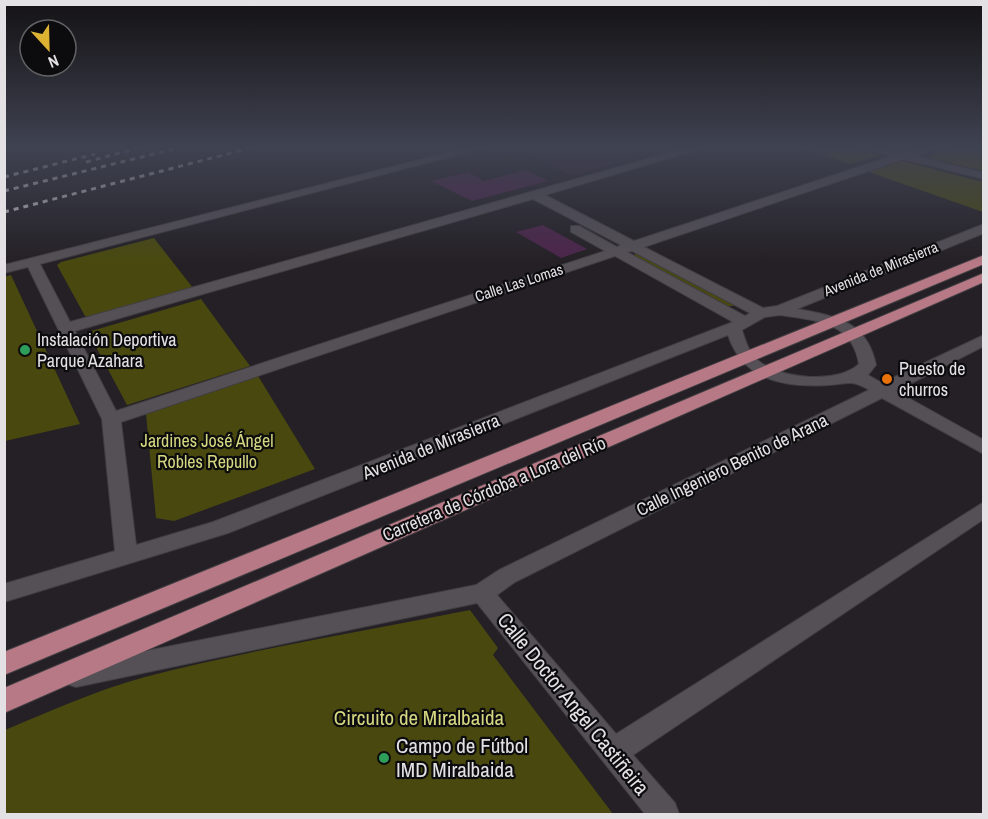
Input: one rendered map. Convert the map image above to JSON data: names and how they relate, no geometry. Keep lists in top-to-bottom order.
{
  "streets": {
    "main road": ["Carretera de Córdoba a Lora del Río"],
    "street": [
      "Avenida de Mirasierra",
      "Calle Las Lomas",
      "Calle Ingeniero Benito de Arana",
      "Calle Doctor Angel Castiñeira"
    ]
  },
  "crossings": [
    ["Calle Ingeniero Benito de Arana", "Calle Doctor Angel Castiñeira"]
  ],
  "parks": ["Jardines José Ángel Robles Repullo", "Circuito de Miralbaida"],
  "places": ["Instalación Deportiva Parque Azahara", "Puesto de churros", "Campo de Fútbol IMD Miralbaida"],
  "north": "bottom"
}
